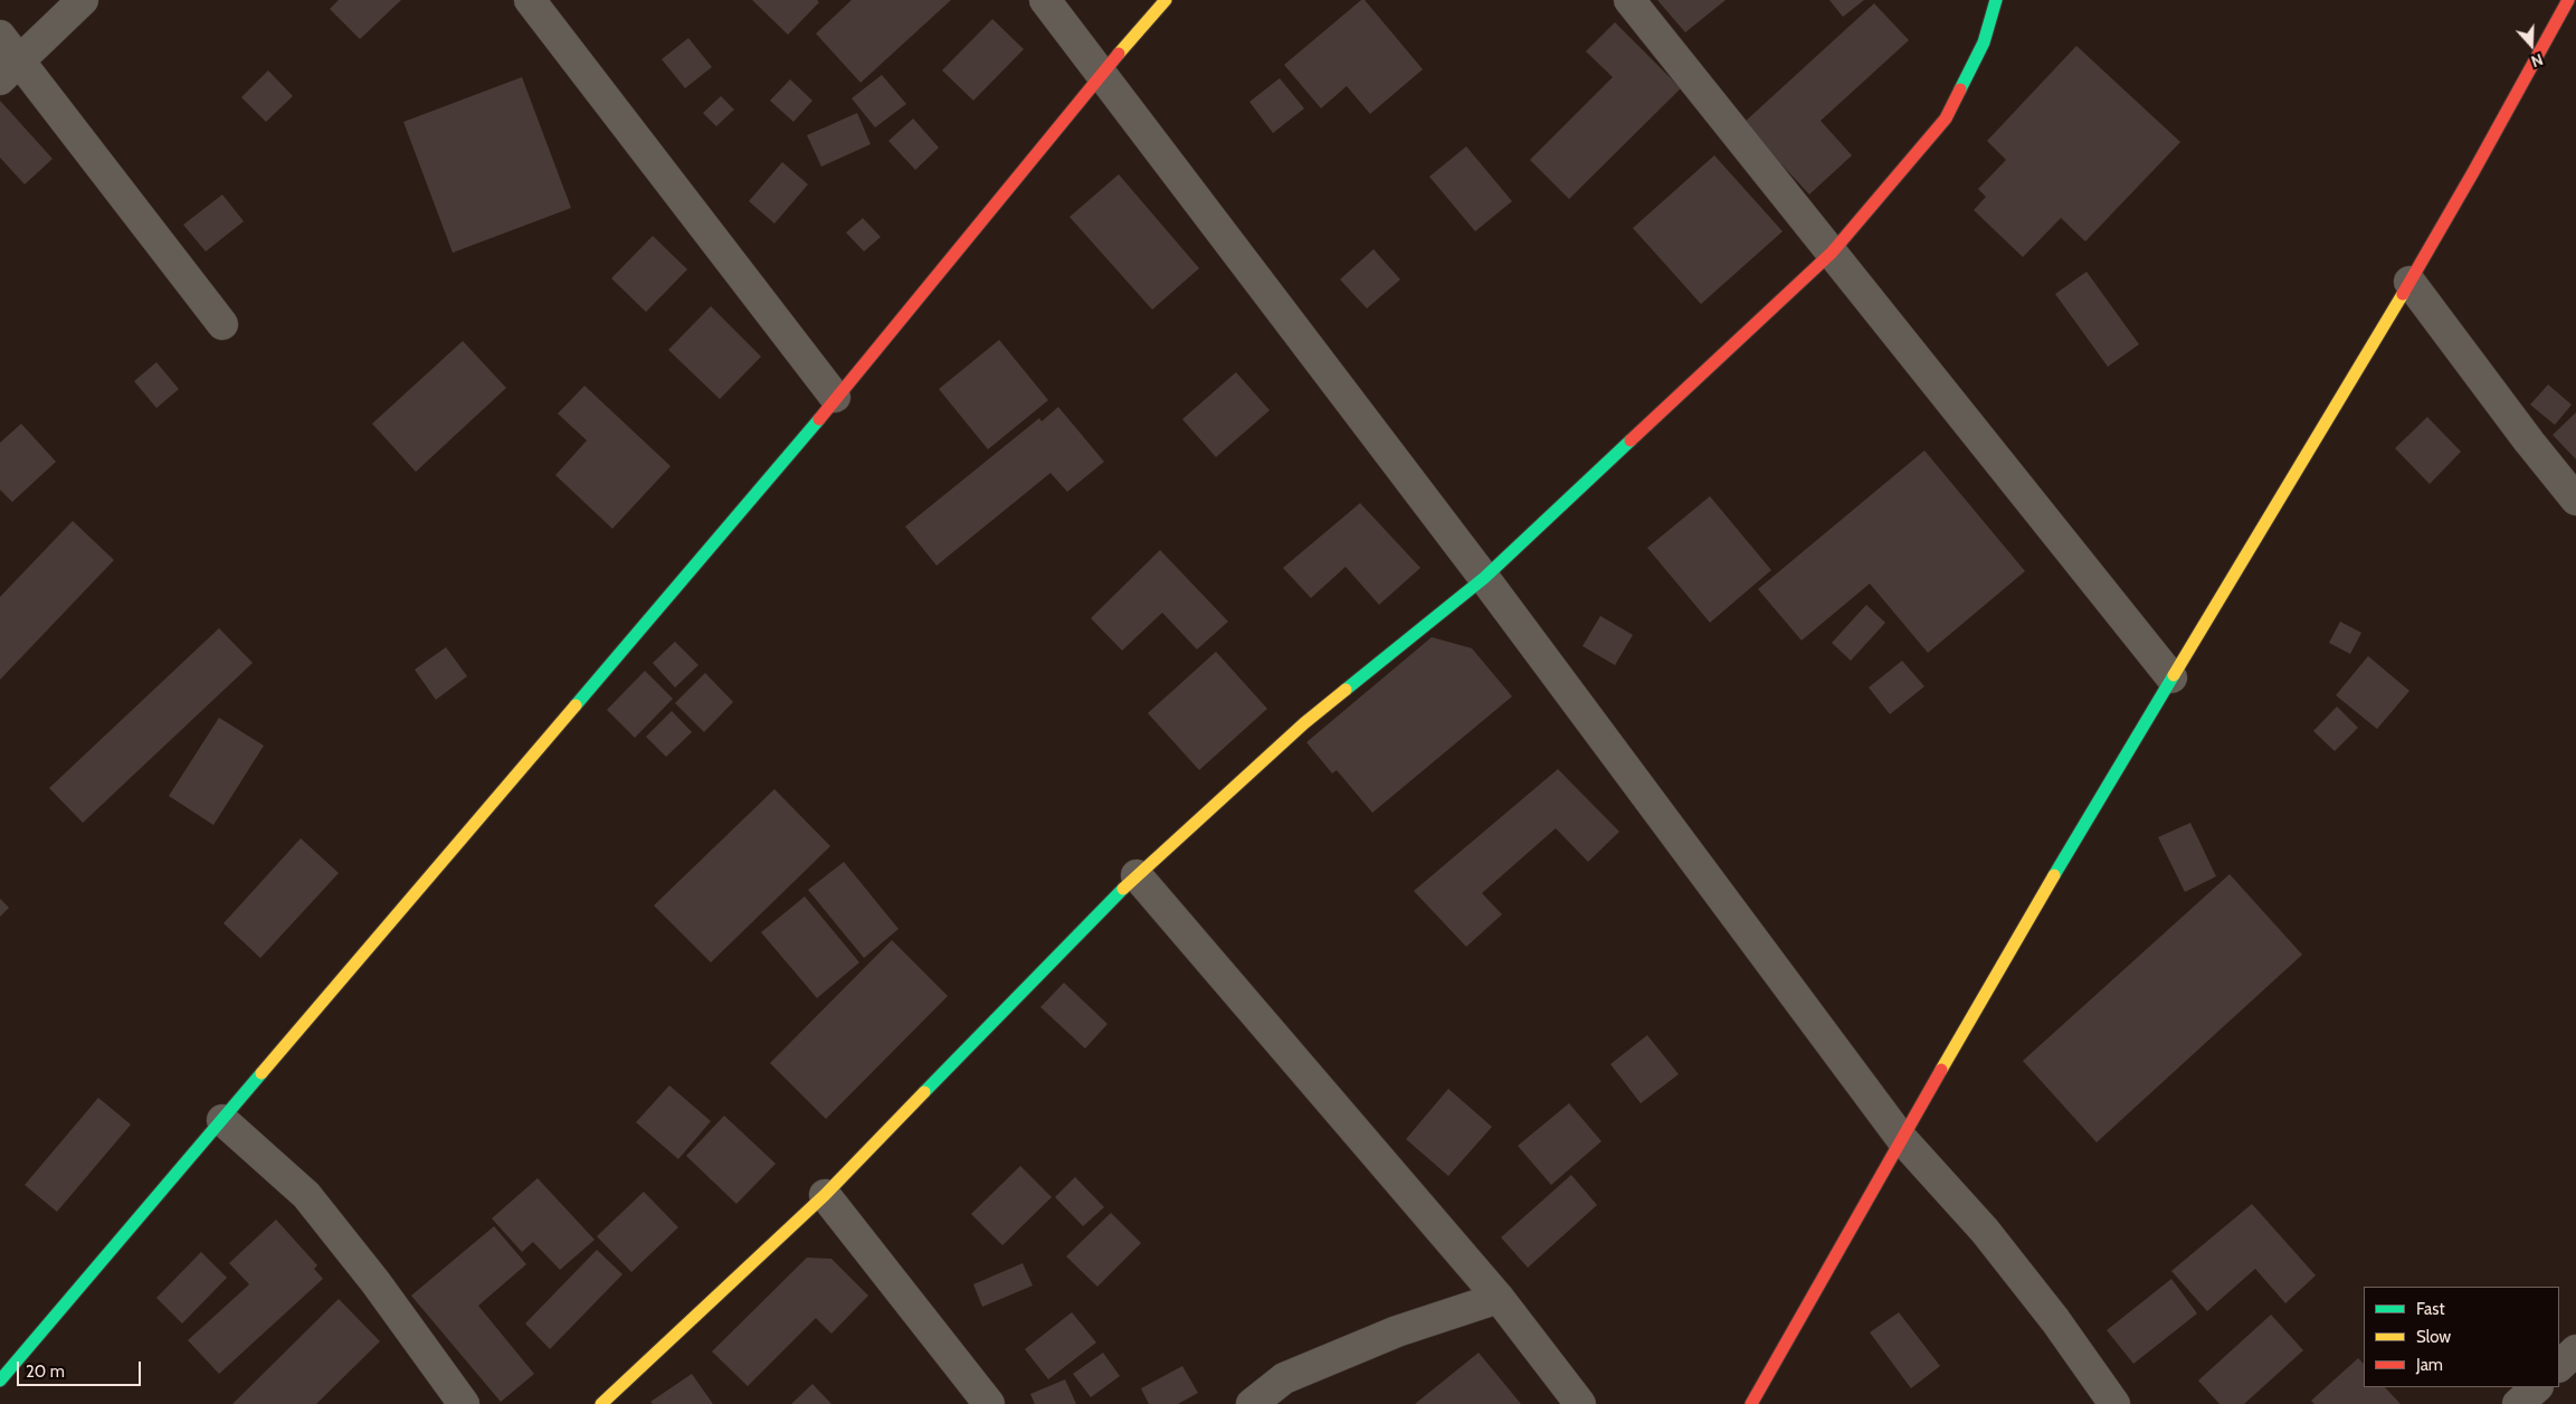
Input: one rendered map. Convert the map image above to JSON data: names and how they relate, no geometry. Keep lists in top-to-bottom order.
{
  "legend": ["Fast", "Slow", "Jam"],
  "scale_bar": "20 m",
  "north": "bottom"
}
